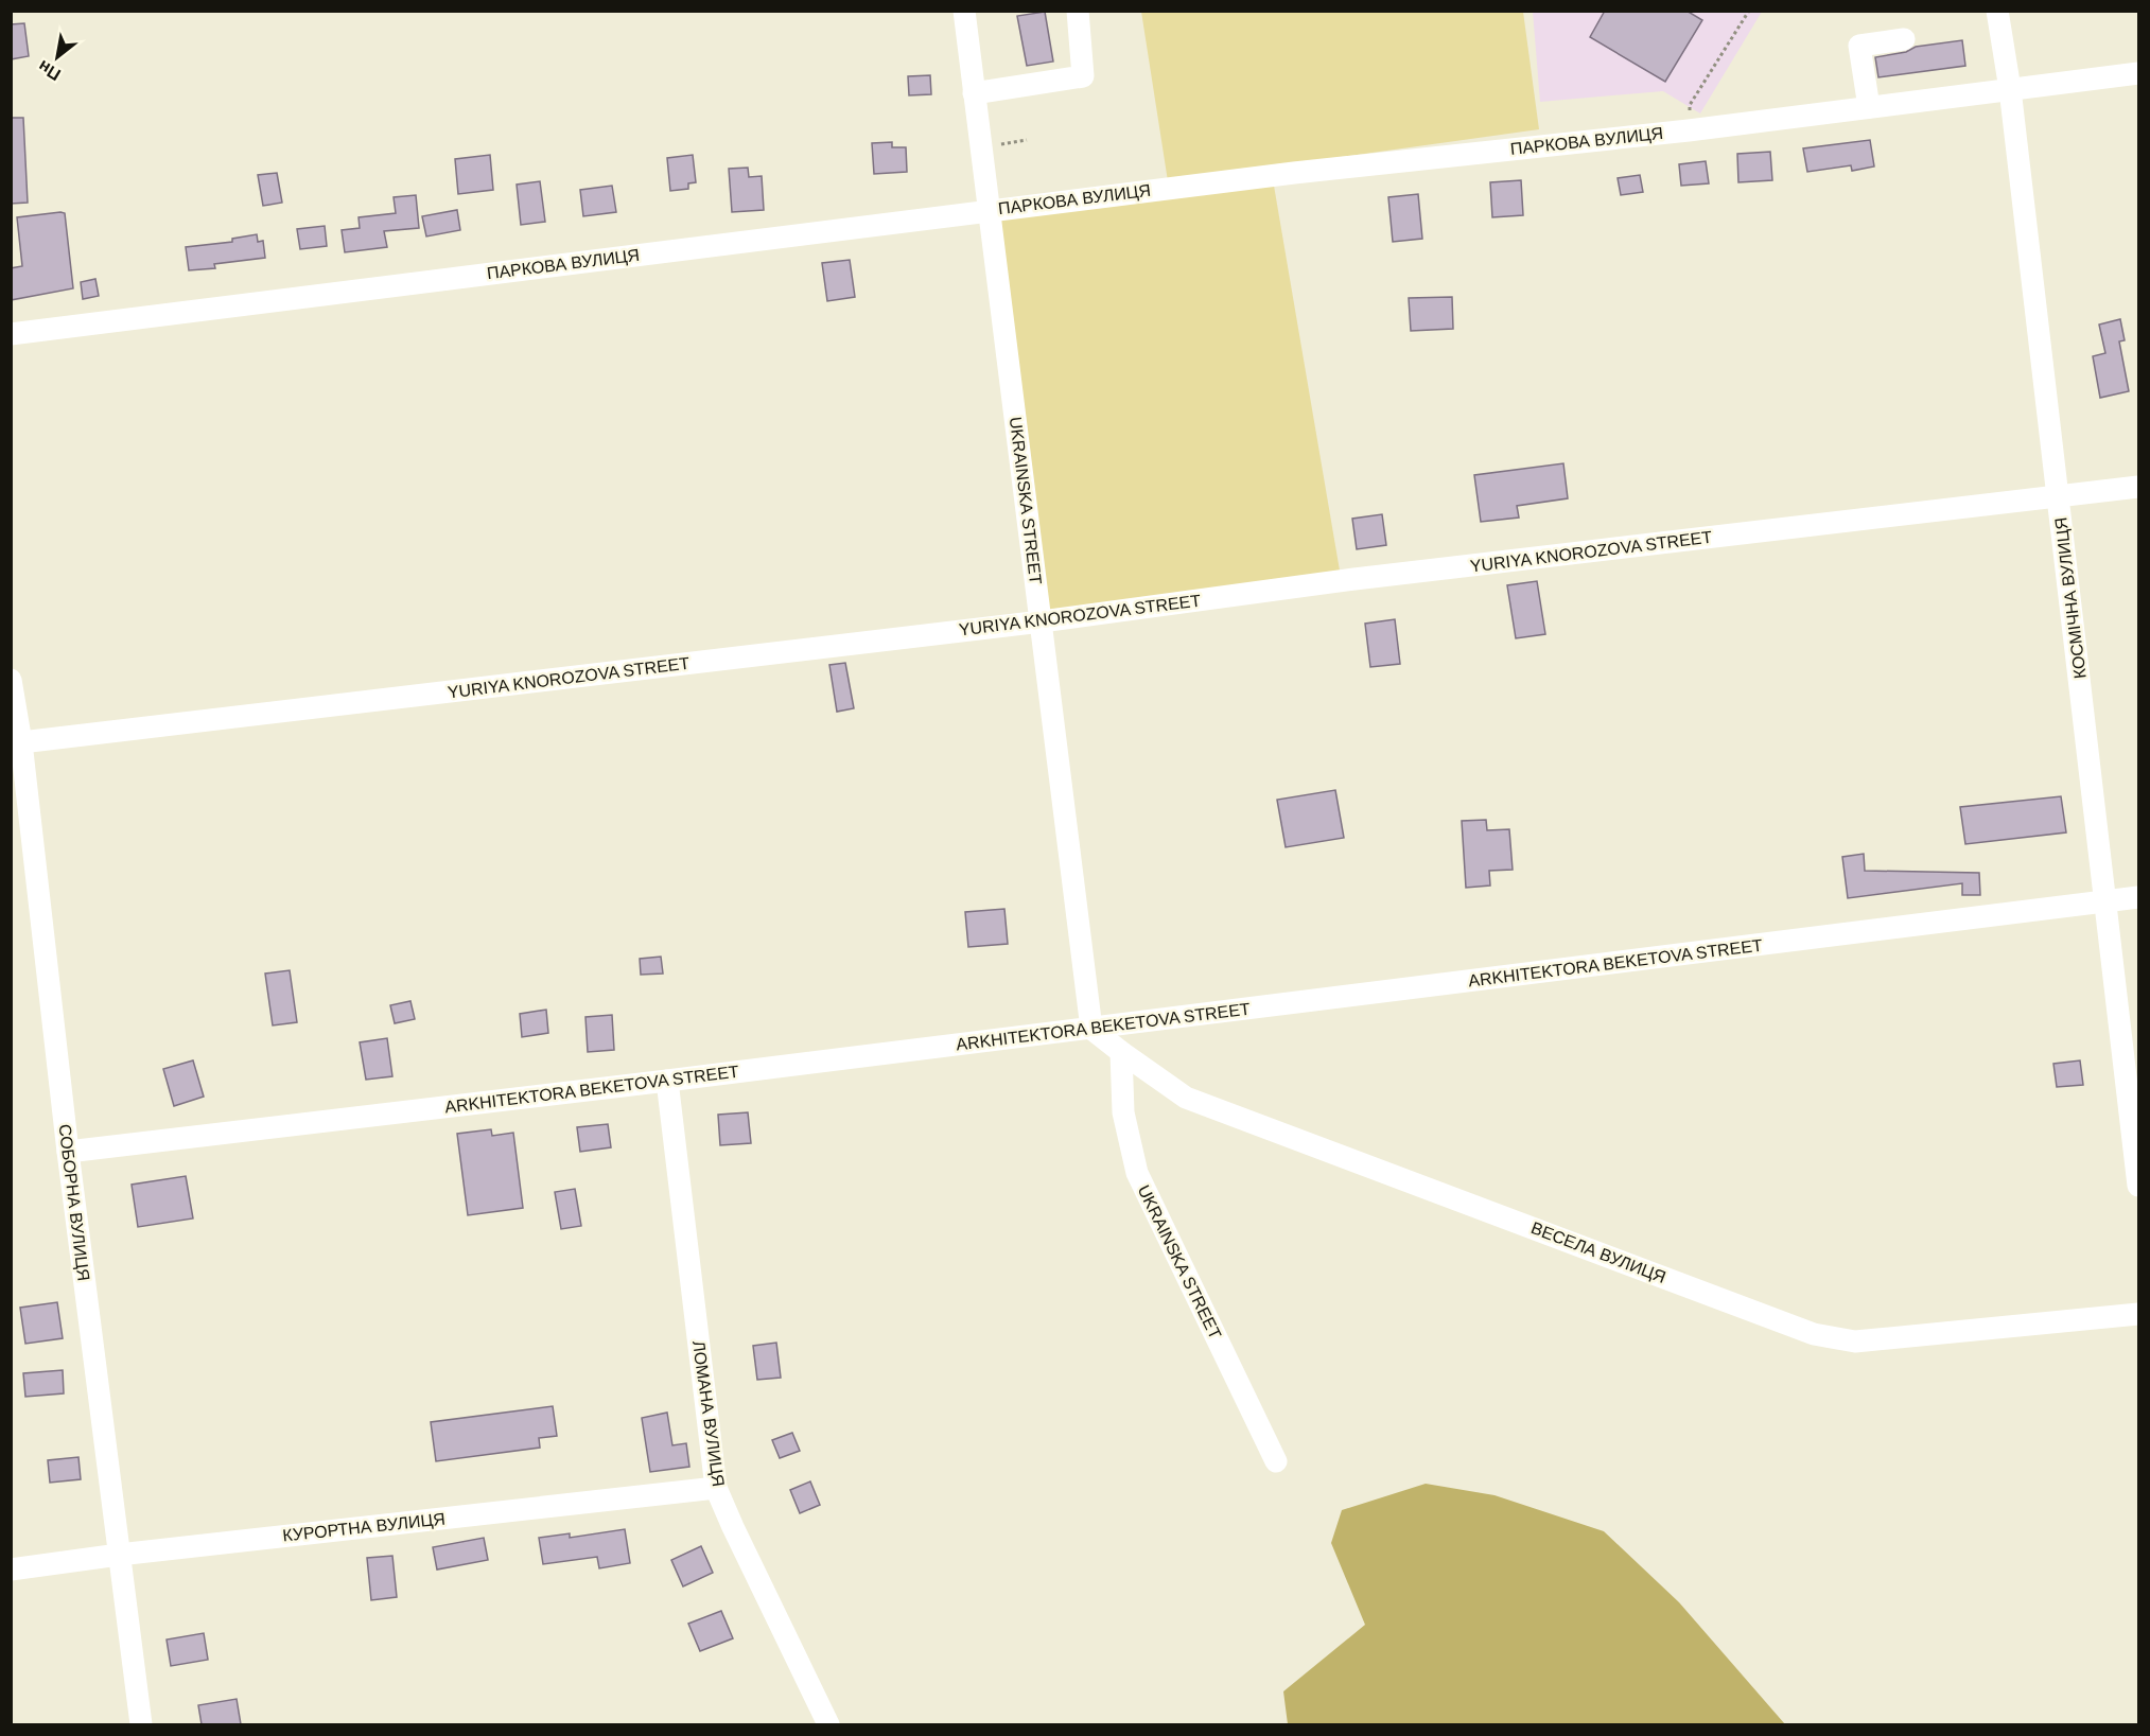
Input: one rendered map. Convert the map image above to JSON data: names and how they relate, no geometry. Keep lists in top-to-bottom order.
{
  "streets": {
    "street": [
      "ПАРКОВА ВУЛИЦЯ",
      "UKRAINSKA STREET",
      "YURIYA KNOROZOVA STREET",
      "КОСМІЧНА ВУЛИЦЯ",
      "ARKHITEKTORA BEKETOVA STREET",
      "СОБОРНА ВУЛИЦЯ",
      "ВЕСЕЛА ВУЛИЦЯ",
      "ЛОМАНА ВУЛИЦЯ",
      "КУРОРТНА ВУЛИЦЯ"
    ]
  },
  "crossings": [
    ["ПАРКОВА ВУЛИЦЯ", "UKRAINSKA STREET"],
    ["ПАРКОВА ВУЛИЦЯ", "КОСМІЧНА ВУЛИЦЯ"],
    ["UKRAINSKA STREET", "YURIYA KNOROZOVA STREET"],
    ["UKRAINSKA STREET", "ARKHITEKTORA BEKETOVA STREET"],
    ["UKRAINSKA STREET", "ВЕСЕЛА ВУЛИЦЯ"],
    ["YURIYA KNOROZOVA STREET", "КОСМІЧНА ВУЛИЦЯ"],
    ["YURIYA KNOROZOVA STREET", "СОБОРНА ВУЛИЦЯ"],
    ["КОСМІЧНА ВУЛИЦЯ", "ARKHITEKTORA BEKETOVA STREET"],
    ["ARKHITEKTORA BEKETOVA STREET", "СОБОРНА ВУЛИЦЯ"],
    ["ARKHITEKTORA BEKETOVA STREET", "ВЕСЕЛА ВУЛИЦЯ"],
    ["ARKHITEKTORA BEKETOVA STREET", "ЛОМАНА ВУЛИЦЯ"],
    ["СОБОРНА ВУЛИЦЯ", "КУРОРТНА ВУЛИЦЯ"],
    ["ЛОМАНА ВУЛИЦЯ", "КУРОРТНА ВУЛИЦЯ"]
  ],
  "north": "bottom left"
}
